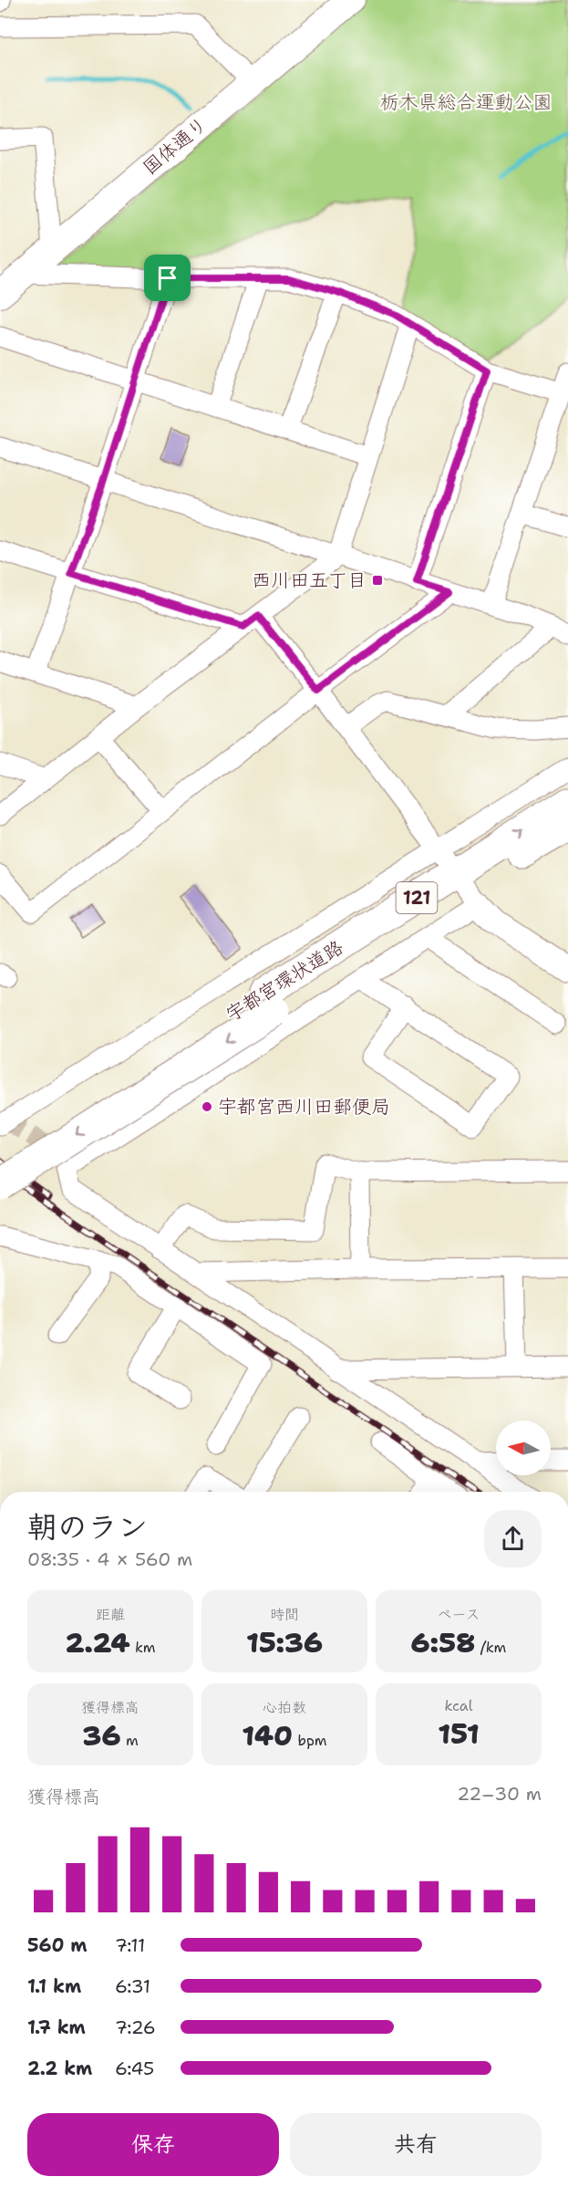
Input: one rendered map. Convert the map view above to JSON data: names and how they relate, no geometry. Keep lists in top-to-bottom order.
{
  "streets": {
    "highway": ["121", "宇都宮環状道路"],
    "main road": ["国体通り"]
  },
  "parks": ["栃木県総合運動公園"],
  "places": {
    "transit": ["西川田五丁目"],
    "other": ["宇都宮西川田郵便局"]
  },
  "north": "left",
  "page": {
    "heading": ["朝のラン", "08:35 · 4 × 560 m"],
    "stats": [
      ["距離", "2.24 km"],
      ["時間", "15:36"],
      ["ペース", "6:58 /km"],
      ["獲得標高", "36 m"],
      ["心拍数", "140 bpm"],
      ["kcal", "151"]
    ],
    "chart": ["獲得標高", "22–30 m"],
    "list": [
      {
        "name": "560 m",
        "note": "7:11"
      },
      {
        "name": "1.1 km",
        "note": "6:31"
      },
      {
        "name": "1.7 km",
        "note": "7:26"
      },
      {
        "name": "2.2 km",
        "note": "6:45"
      }
    ],
    "buttons": ["保存", "共有"]
  }
}
